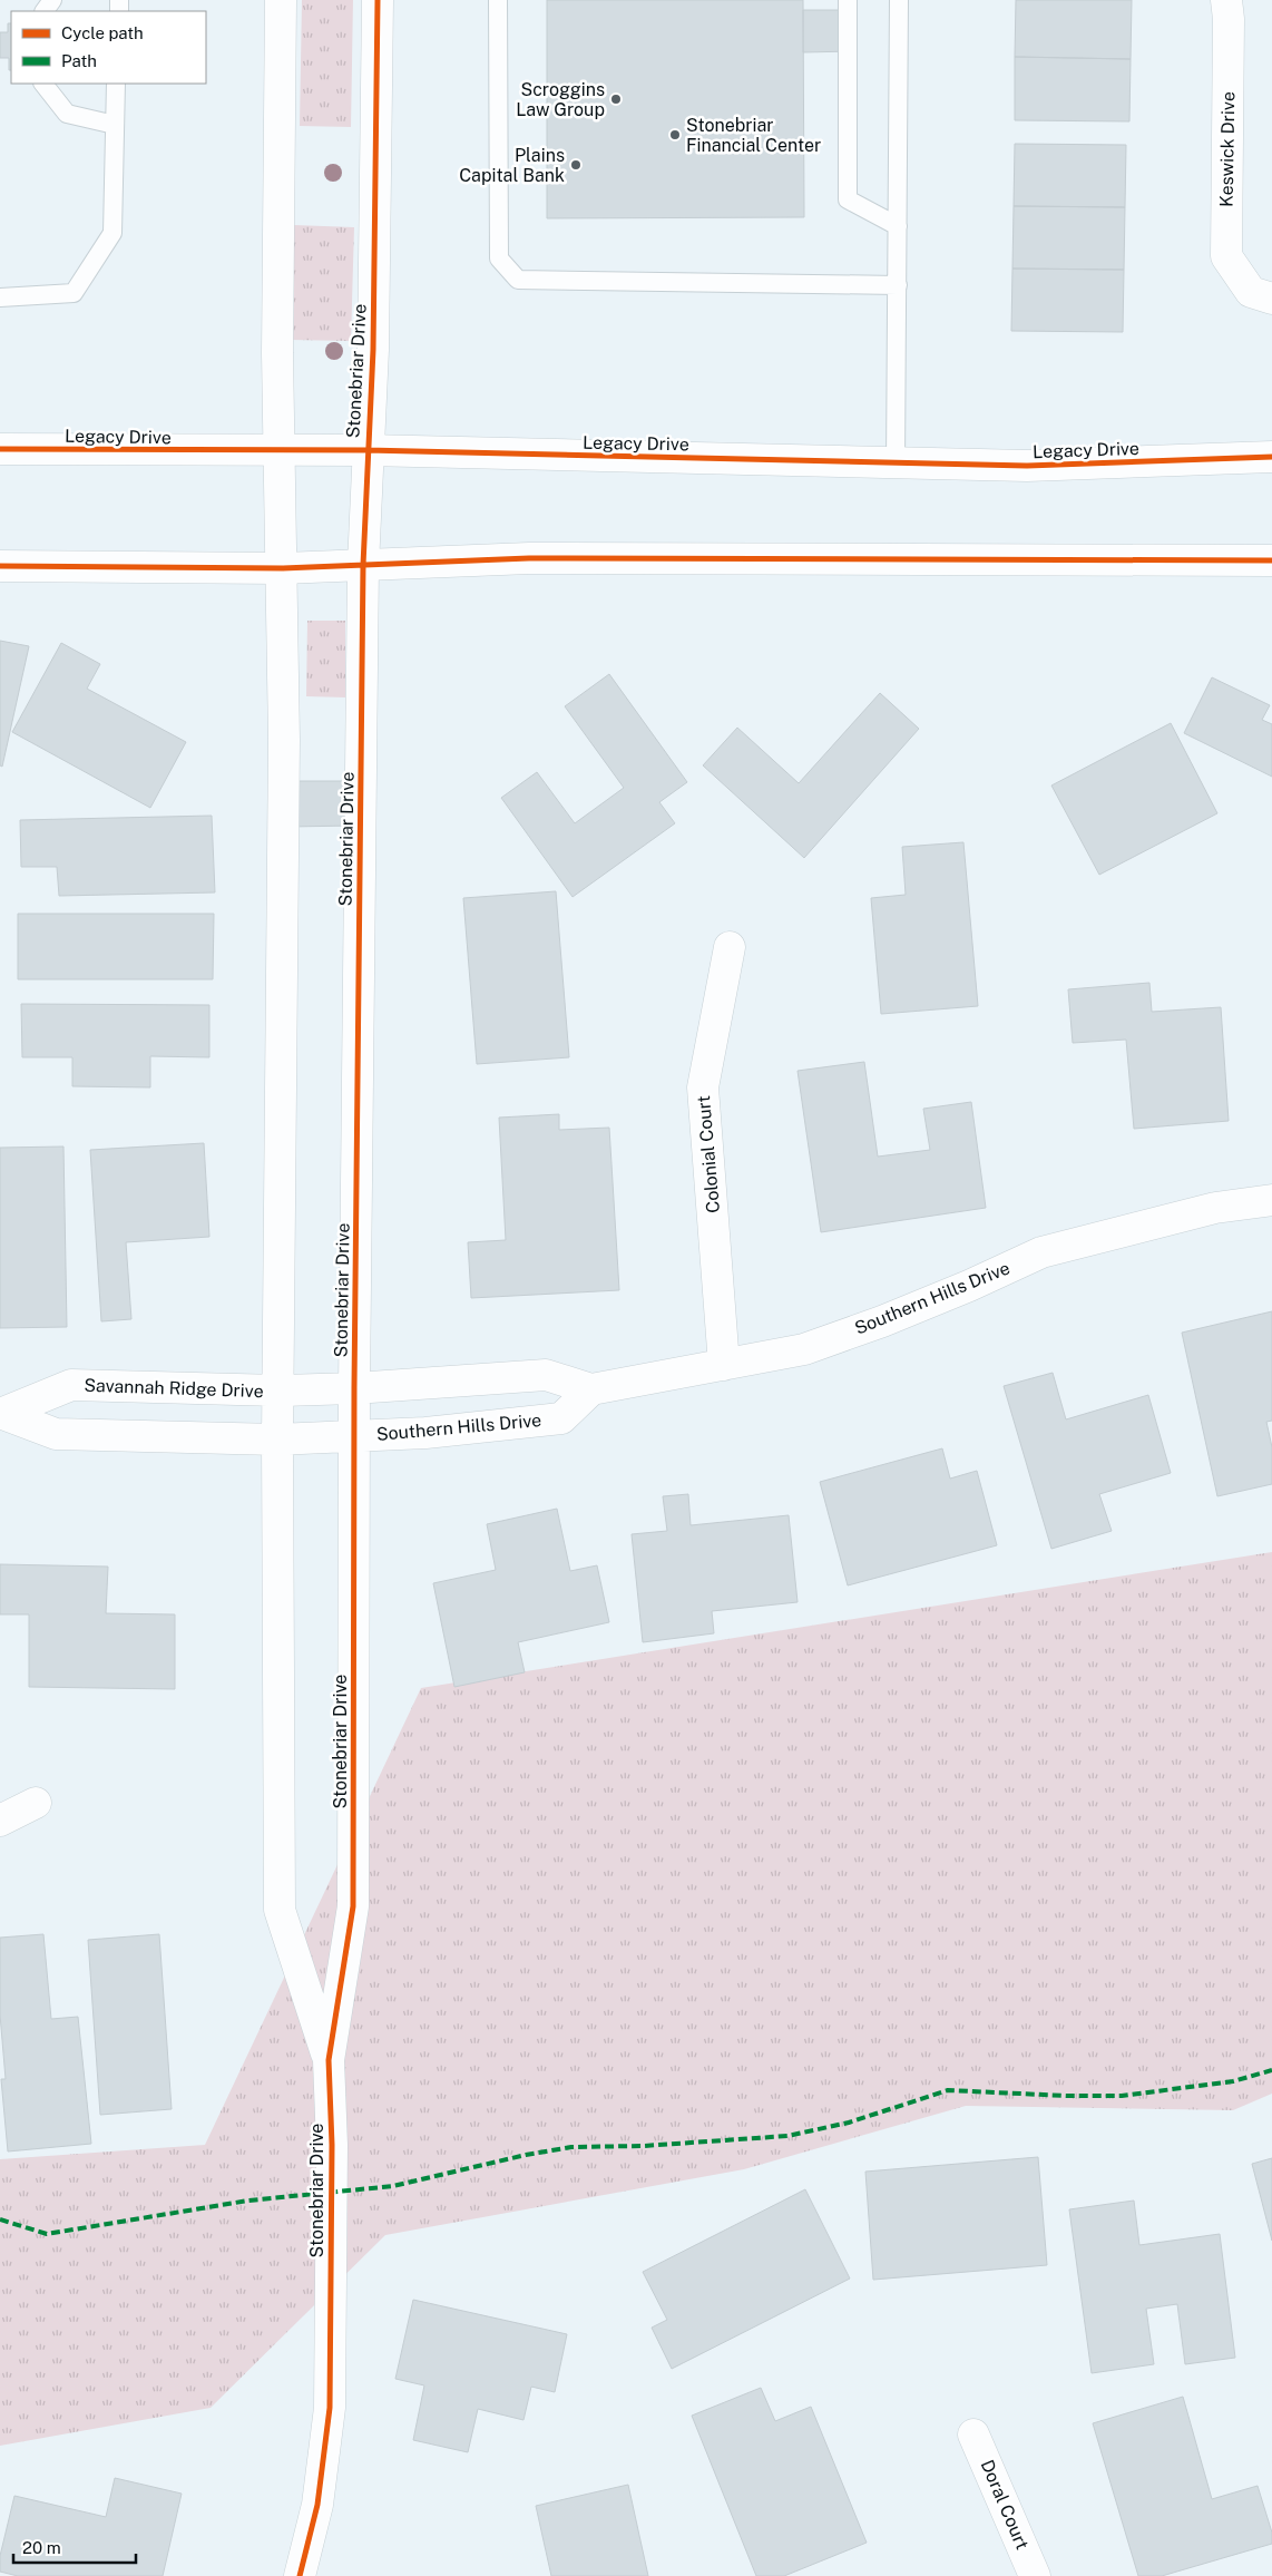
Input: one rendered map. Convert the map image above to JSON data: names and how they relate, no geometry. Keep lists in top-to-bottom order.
{
  "streets": {
    "street": [
      "Keswick Drive",
      "Stonebriar Drive",
      "Legacy Drive",
      "Colonial Court",
      "Southern Hills Drive",
      "Savannah Ridge Drive",
      "Doral Court"
    ]
  },
  "crossings": [
    ["Stonebriar Drive", "Legacy Drive"],
    ["Stonebriar Drive", "Southern Hills Drive"],
    ["Stonebriar Drive", "Savannah Ridge Drive"],
    ["Colonial Court", "Southern Hills Drive"],
    ["Southern Hills Drive", "Savannah Ridge Drive"]
  ],
  "places": ["Scroggins Law Group", "Stonebriar Financial Center", "Plains Capital Bank"],
  "legend": ["Cycle path", "Path"],
  "scale_bar": "20 m"
}
